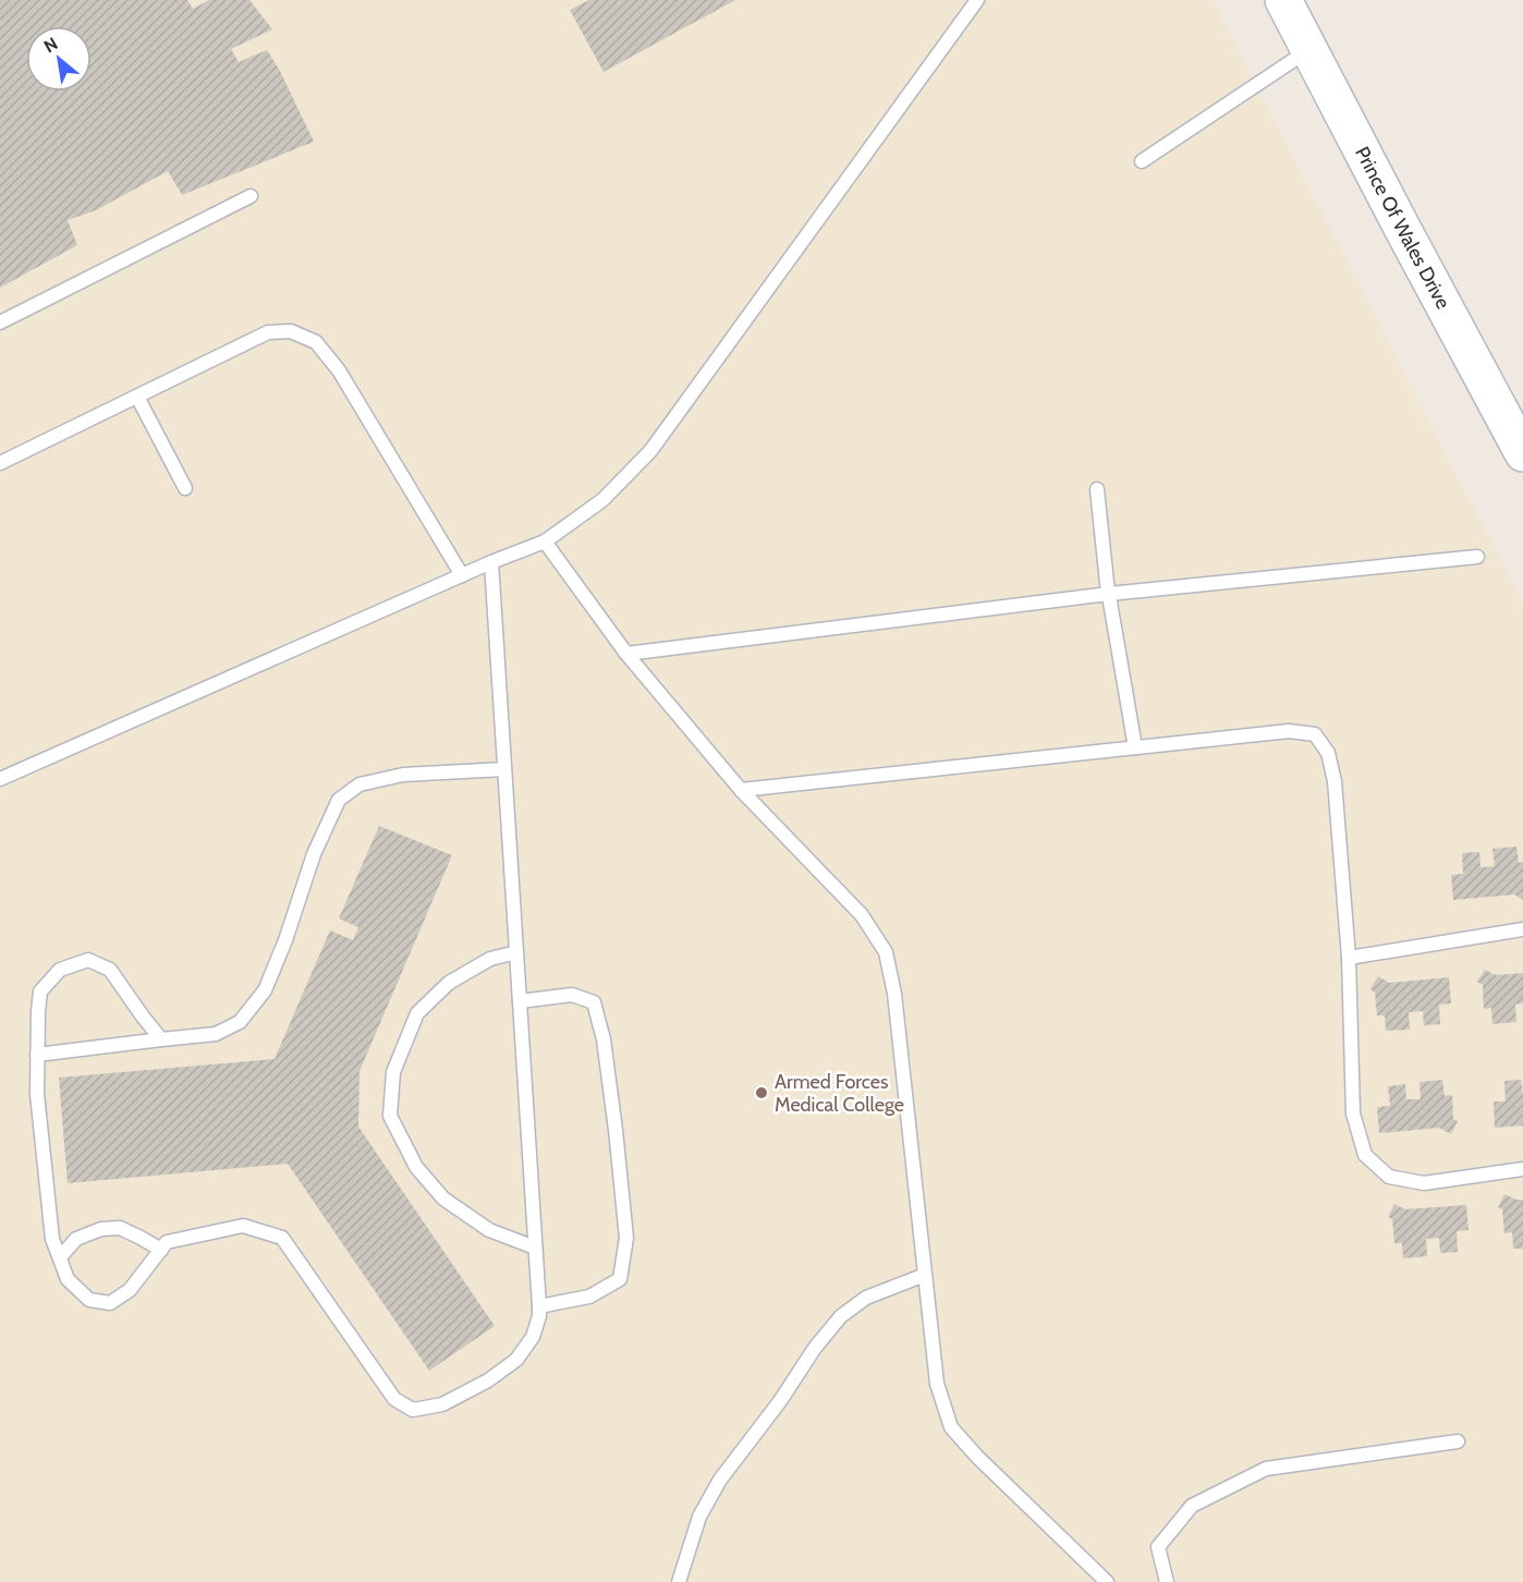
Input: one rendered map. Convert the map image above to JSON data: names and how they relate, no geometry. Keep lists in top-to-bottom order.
{
  "streets": {
    "street": ["Prince Of Wales Drive"]
  },
  "places": ["Armed Forces Medical College"],
  "north": "top left"
}
